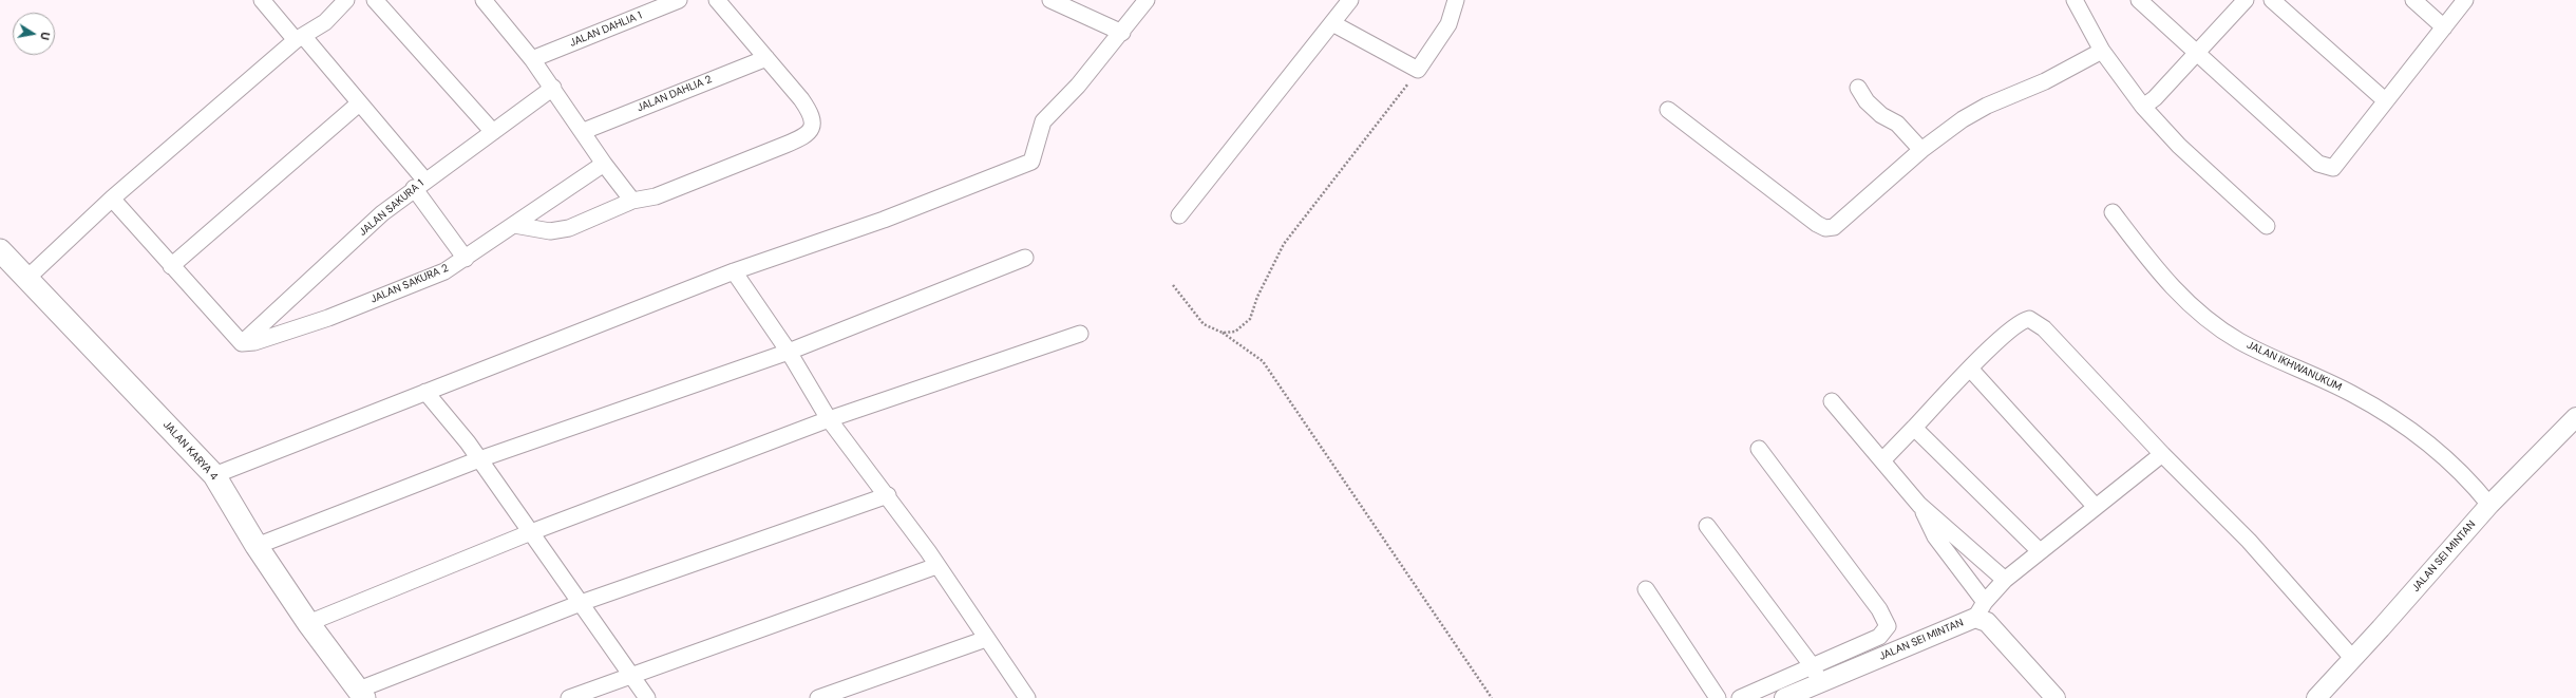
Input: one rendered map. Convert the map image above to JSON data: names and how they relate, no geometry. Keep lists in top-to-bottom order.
{
  "streets": {
    "main road": ["JALAN KARYA 4"],
    "street": [
      "JALAN DAHLIA 1",
      "JALAN DAHLIA 2",
      "JALAN SAKURA 1",
      "JALAN SAKURA 2",
      "JALAN IKHWANUKUM",
      "JALAN SEI MINTAN"
    ]
  },
  "crossings": [
    ["JALAN SAKURA 1", "JALAN SAKURA 2"],
    ["JALAN IKHWANUKUM", "JALAN SEI MINTAN"]
  ],
  "north": "right"
}
